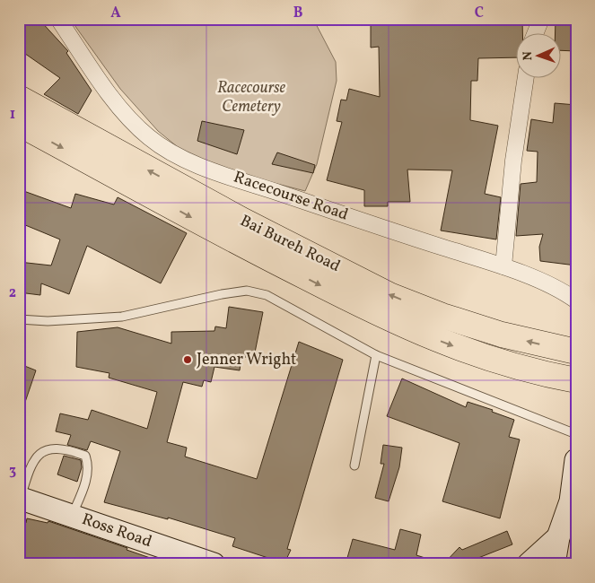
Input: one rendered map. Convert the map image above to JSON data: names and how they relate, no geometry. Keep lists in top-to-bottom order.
{
  "streets": {
    "highway": ["Bai Bureh Road"],
    "main road": ["Ross Road"],
    "street": ["Racecourse Road"]
  },
  "parks": ["Racecourse Cemetery"],
  "places": ["Jenner Wright"],
  "north": "left",
  "grid": {
    "columns": ["A", "B", "C"],
    "rows": ["1", "2", "3"]
  }
}
